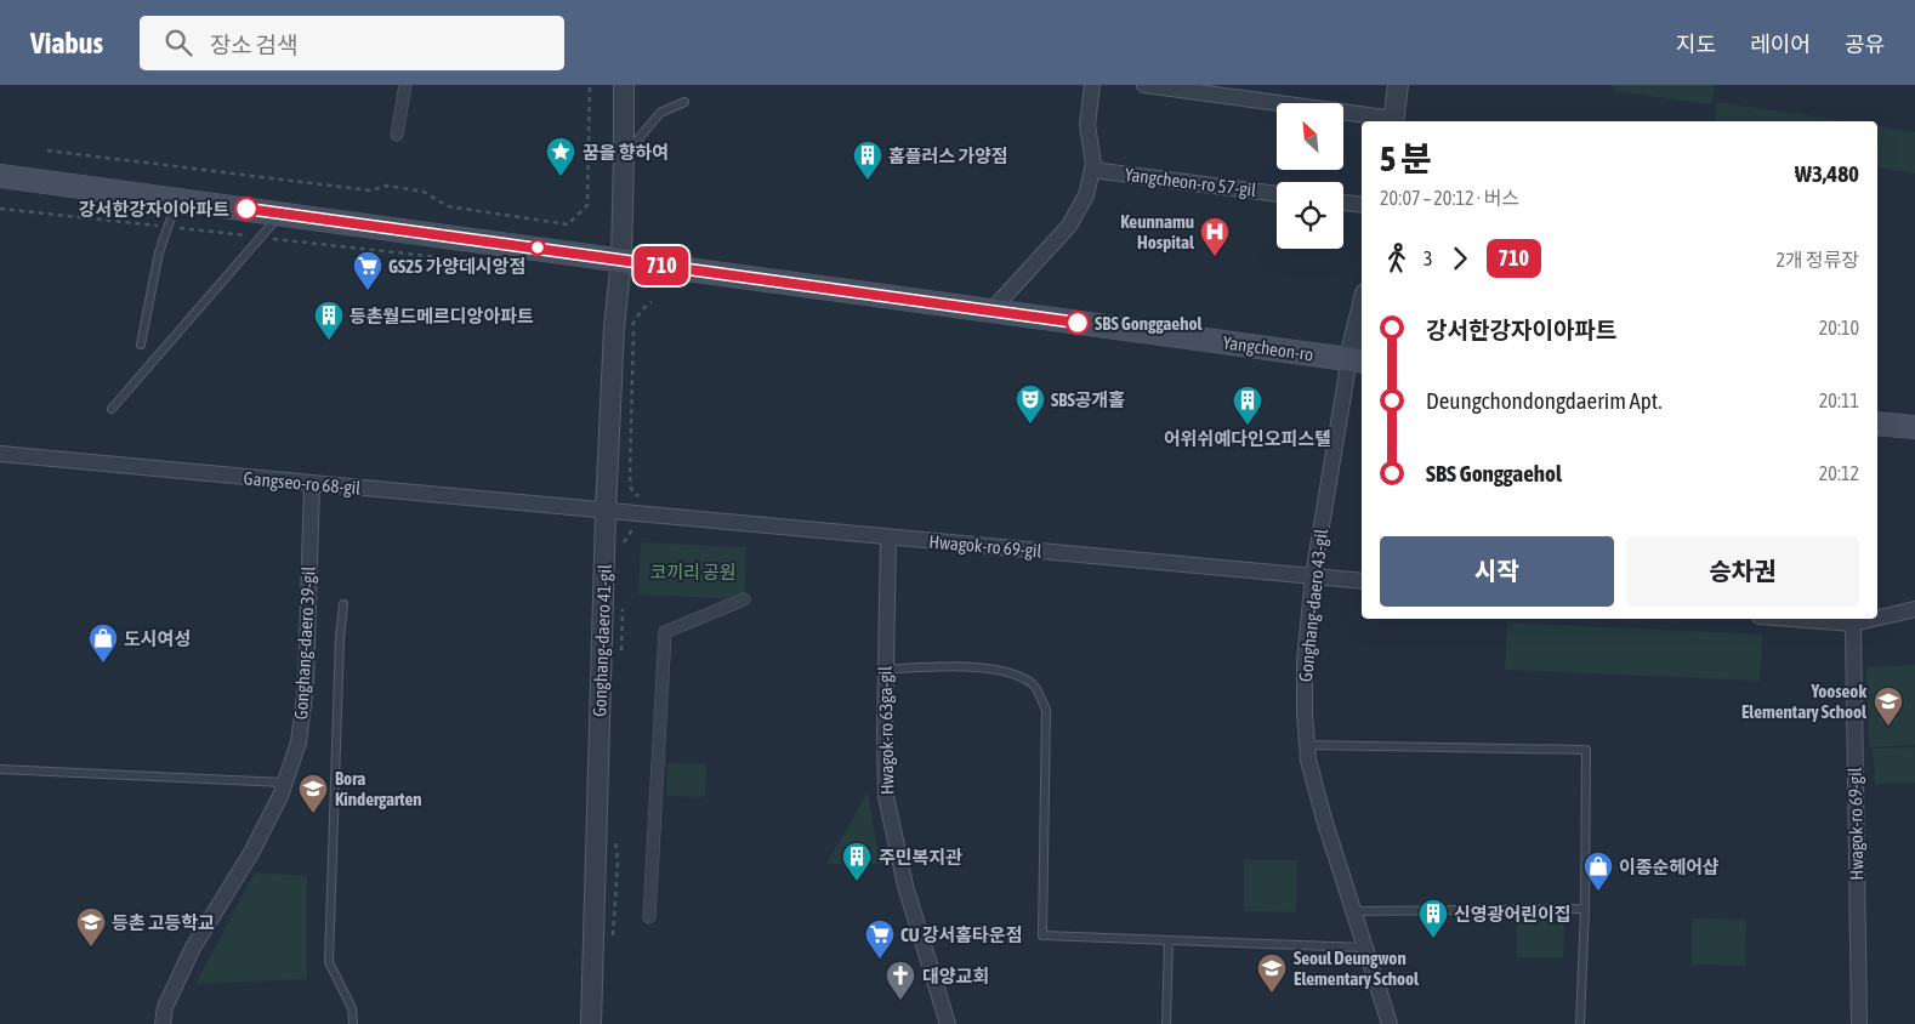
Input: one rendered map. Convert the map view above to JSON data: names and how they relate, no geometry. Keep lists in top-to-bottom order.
{
  "streets": {
    "main road": ["Yangcheon-ro"],
    "street": [
      "Yangcheon-ro 57-gil",
      "Gangseo-ro 68-gil",
      "Hwagok-ro 69-gil",
      "Gonghang-daero 43-gil",
      "Gonghang-daero 41-gil",
      "Gonghang-daero 39-gil",
      "Hwagok-ro 63ga-gil"
    ]
  },
  "crossings": [
    ["Yangcheon-ro", "Gonghang-daero 43-gil"],
    ["Yangcheon-ro", "Gonghang-daero 41-gil"],
    ["Gangseo-ro 68-gil", "Hwagok-ro 69-gil"],
    ["Gangseo-ro 68-gil", "Gonghang-daero 41-gil"],
    ["Gangseo-ro 68-gil", "Gonghang-daero 39-gil"],
    ["Hwagok-ro 69-gil", "Gonghang-daero 43-gil"],
    ["Hwagok-ro 69-gil", "Gonghang-daero 41-gil"],
    ["Hwagok-ro 69-gil", "Hwagok-ro 63ga-gil"]
  ],
  "parks": ["코끼리 공원"],
  "places": {
    "place": ["꿈을 향하여"],
    "building": [
      "홈플러스 가양점",
      "등촌월드메르디앙아파트",
      "어위쉬예다인오피스텔",
      "주민복지관",
      "신영광어린이집"
    ],
    "other": ["강서한강자이아파트", "SBS Gonggaehol"],
    "hospital": ["Keunnamu Hospital"],
    "supermarket": ["GS25 가양데시앙점", "CU 강서홈타운점"],
    "theatre": ["SBS공개홀"],
    "shop": ["도시여성", "이종순헤어샵"],
    "school or university": [
      "Yooseok Elementary School",
      "Bora Kindergarten",
      "등촌 고등학교",
      "Seoul Deungwon Elementary School"
    ],
    "church": ["대양교회"]
  },
  "lines": ["bus line 710"],
  "north": "top left",
  "page": {
    "header": "Viabus",
    "search": "장소 검색",
    "nav": ["지도", "레이어", "공유"],
    "on_map": "710",
    "heading": ["5 분", "20:07 – 20:12 · 버스", "₩3,480"],
    "legs": ["3", "710", "2개 정류장"],
    "list": [
      {
        "name": "강서한강자이아파트",
        "value": "20:10"
      },
      {
        "name": "Deungchondongdaerim Apt.",
        "value": "20:11"
      },
      {
        "name": "SBS Gonggaehol",
        "value": "20:12"
      }
    ],
    "buttons": ["시작", "승차권"]
  }
}
